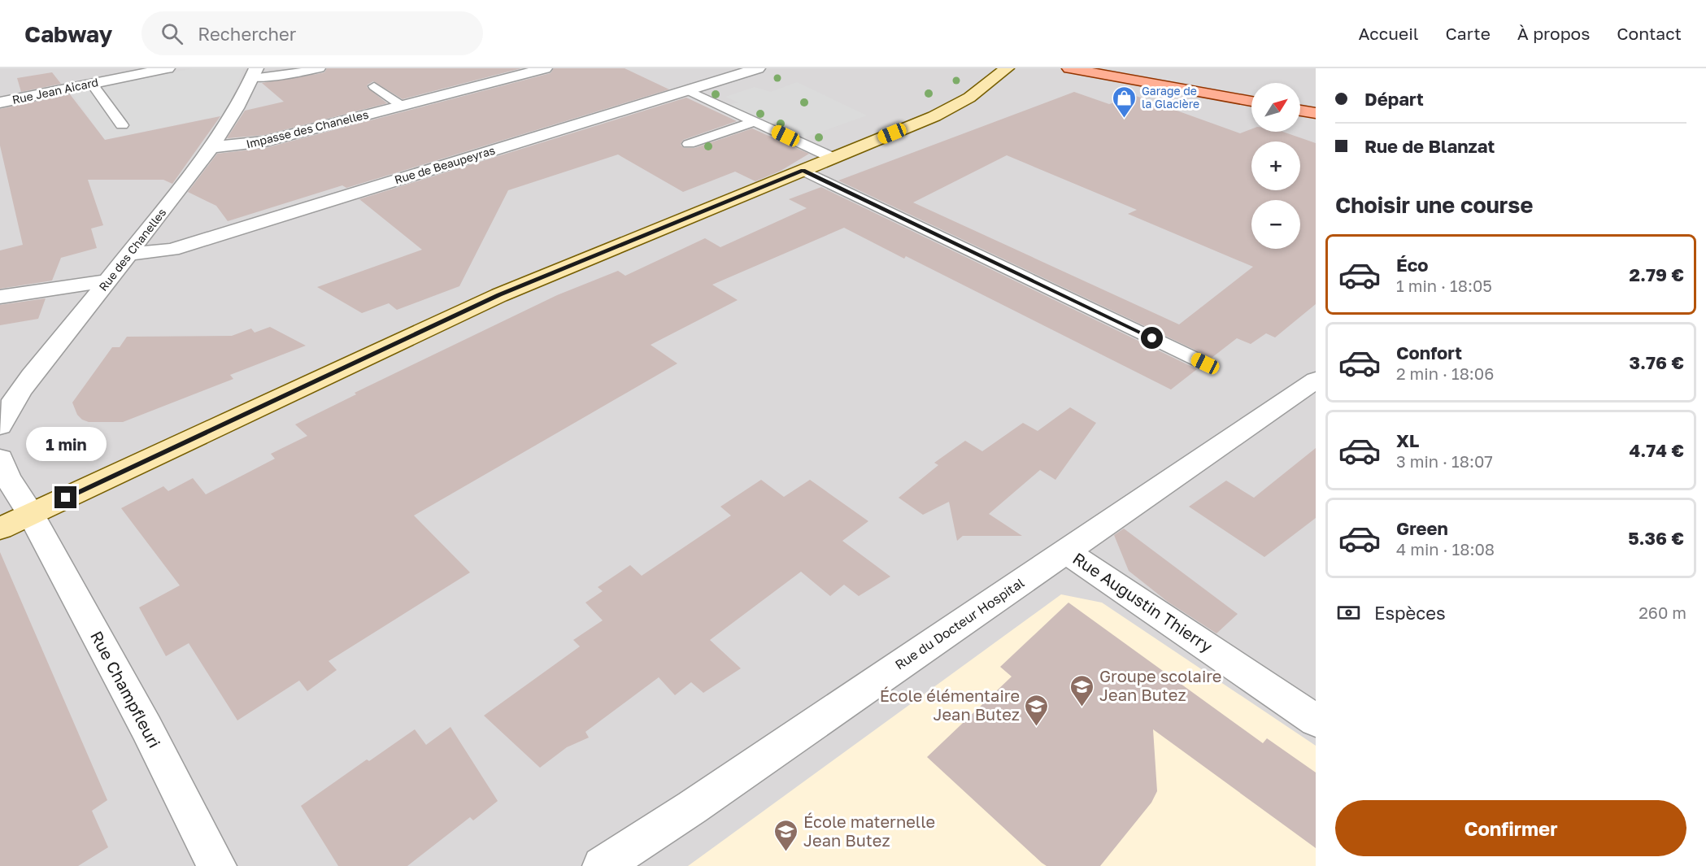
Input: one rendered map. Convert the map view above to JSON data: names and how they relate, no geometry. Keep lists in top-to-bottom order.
{
  "streets": {
    "street": [
      "Rue Jean Aicard",
      "Impasse des Chanelles",
      "Rue de Beaupeyras",
      "Rue des Chanelles",
      "Rue Augustin Thierry",
      "Rue du Docteur Hospital",
      "Rue Champfleuri"
    ]
  },
  "crossings": [
    ["Impasse des Chanelles", "Rue des Chanelles"],
    ["Rue de Beaupeyras", "Rue des Chanelles"],
    ["Rue Augustin Thierry", "Rue du Docteur Hospital"]
  ],
  "places": {
    "shop": ["Garage de la Glacière"],
    "school or university": ["Groupe scolaire Jean Butez", "École élémentaire Jean Butez", "École maternelle Jean Butez"]
  },
  "north": "top right",
  "page": {
    "header": "Cabway",
    "search": "Rechercher",
    "nav": [
      "Accueil",
      "Carte",
      "À propos",
      "Contact"
    ],
    "banner": ["Départ", "Rue de Blanzat"],
    "map_buttons": ["+", "−"],
    "heading": "Choisir une course",
    "list": [
      {
        "name": "Éco",
        "note": "1 min · 18:05",
        "value": "2.79 €"
      },
      {
        "name": "Confort",
        "note": "2 min · 18:06",
        "value": "3.76 €"
      },
      {
        "name": "XL",
        "note": "3 min · 18:07",
        "value": "4.74 €"
      },
      {
        "name": "Green",
        "note": "4 min · 18:08",
        "value": "5.36 €"
      }
    ],
    "bubble": "1 min",
    "pay": ["Espèces", "260 m"],
    "buttons": "Confirmer"
  }
}
